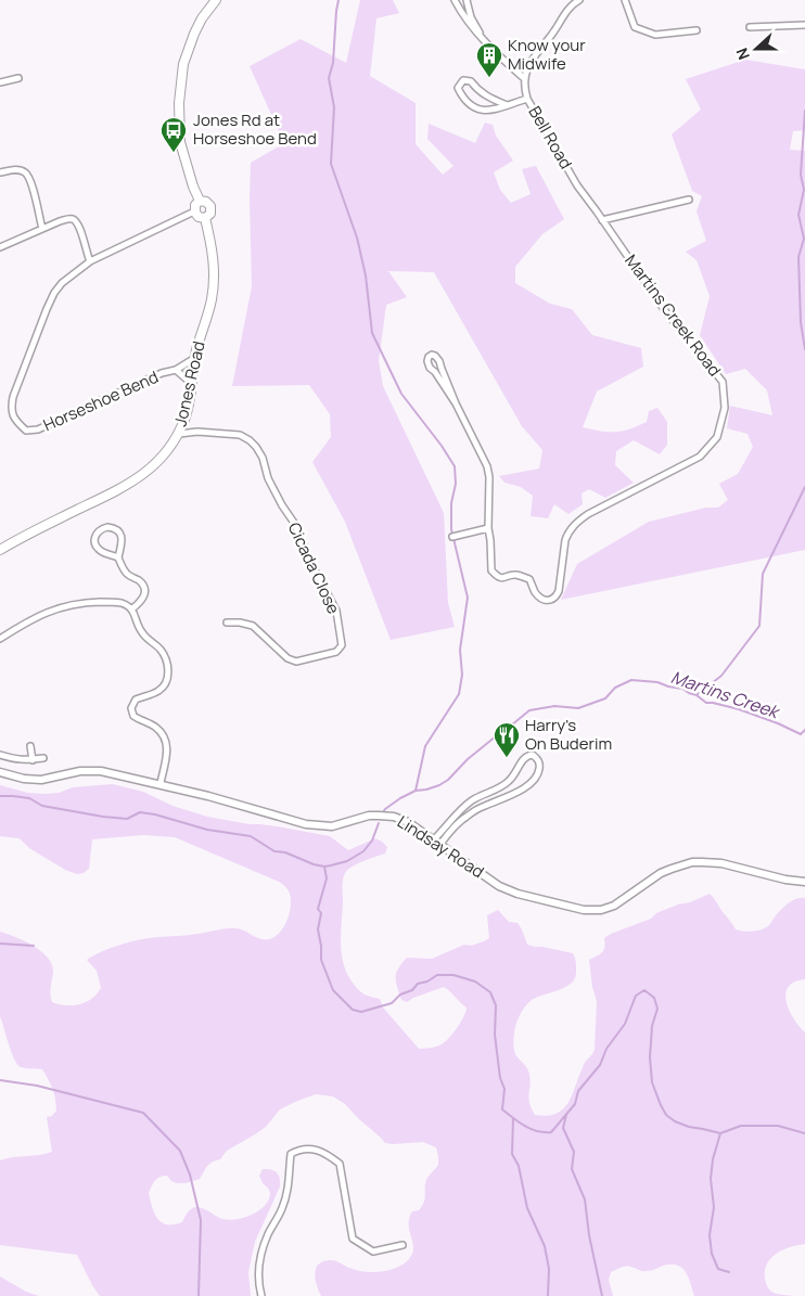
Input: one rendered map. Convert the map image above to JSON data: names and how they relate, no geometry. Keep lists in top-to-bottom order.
{
  "streets": {
    "main road": ["Jones Road"],
    "street": [
      "Bell Road",
      "Martins Creek Road",
      "Horseshoe Bend",
      "Cicada Close",
      "Lindsay Road"
    ]
  },
  "crossings": [
    ["Bell Road", "Martins Creek Road"],
    ["Jones Road", "Horseshoe Bend"]
  ],
  "water": ["Martins Creek"],
  "places": {
    "building": ["Know your Midwife"],
    "bus stop": ["Jones Rd at Horseshoe Bend"],
    "restaurant": ["Harry's On Buderim"]
  },
  "north": "left"
}
